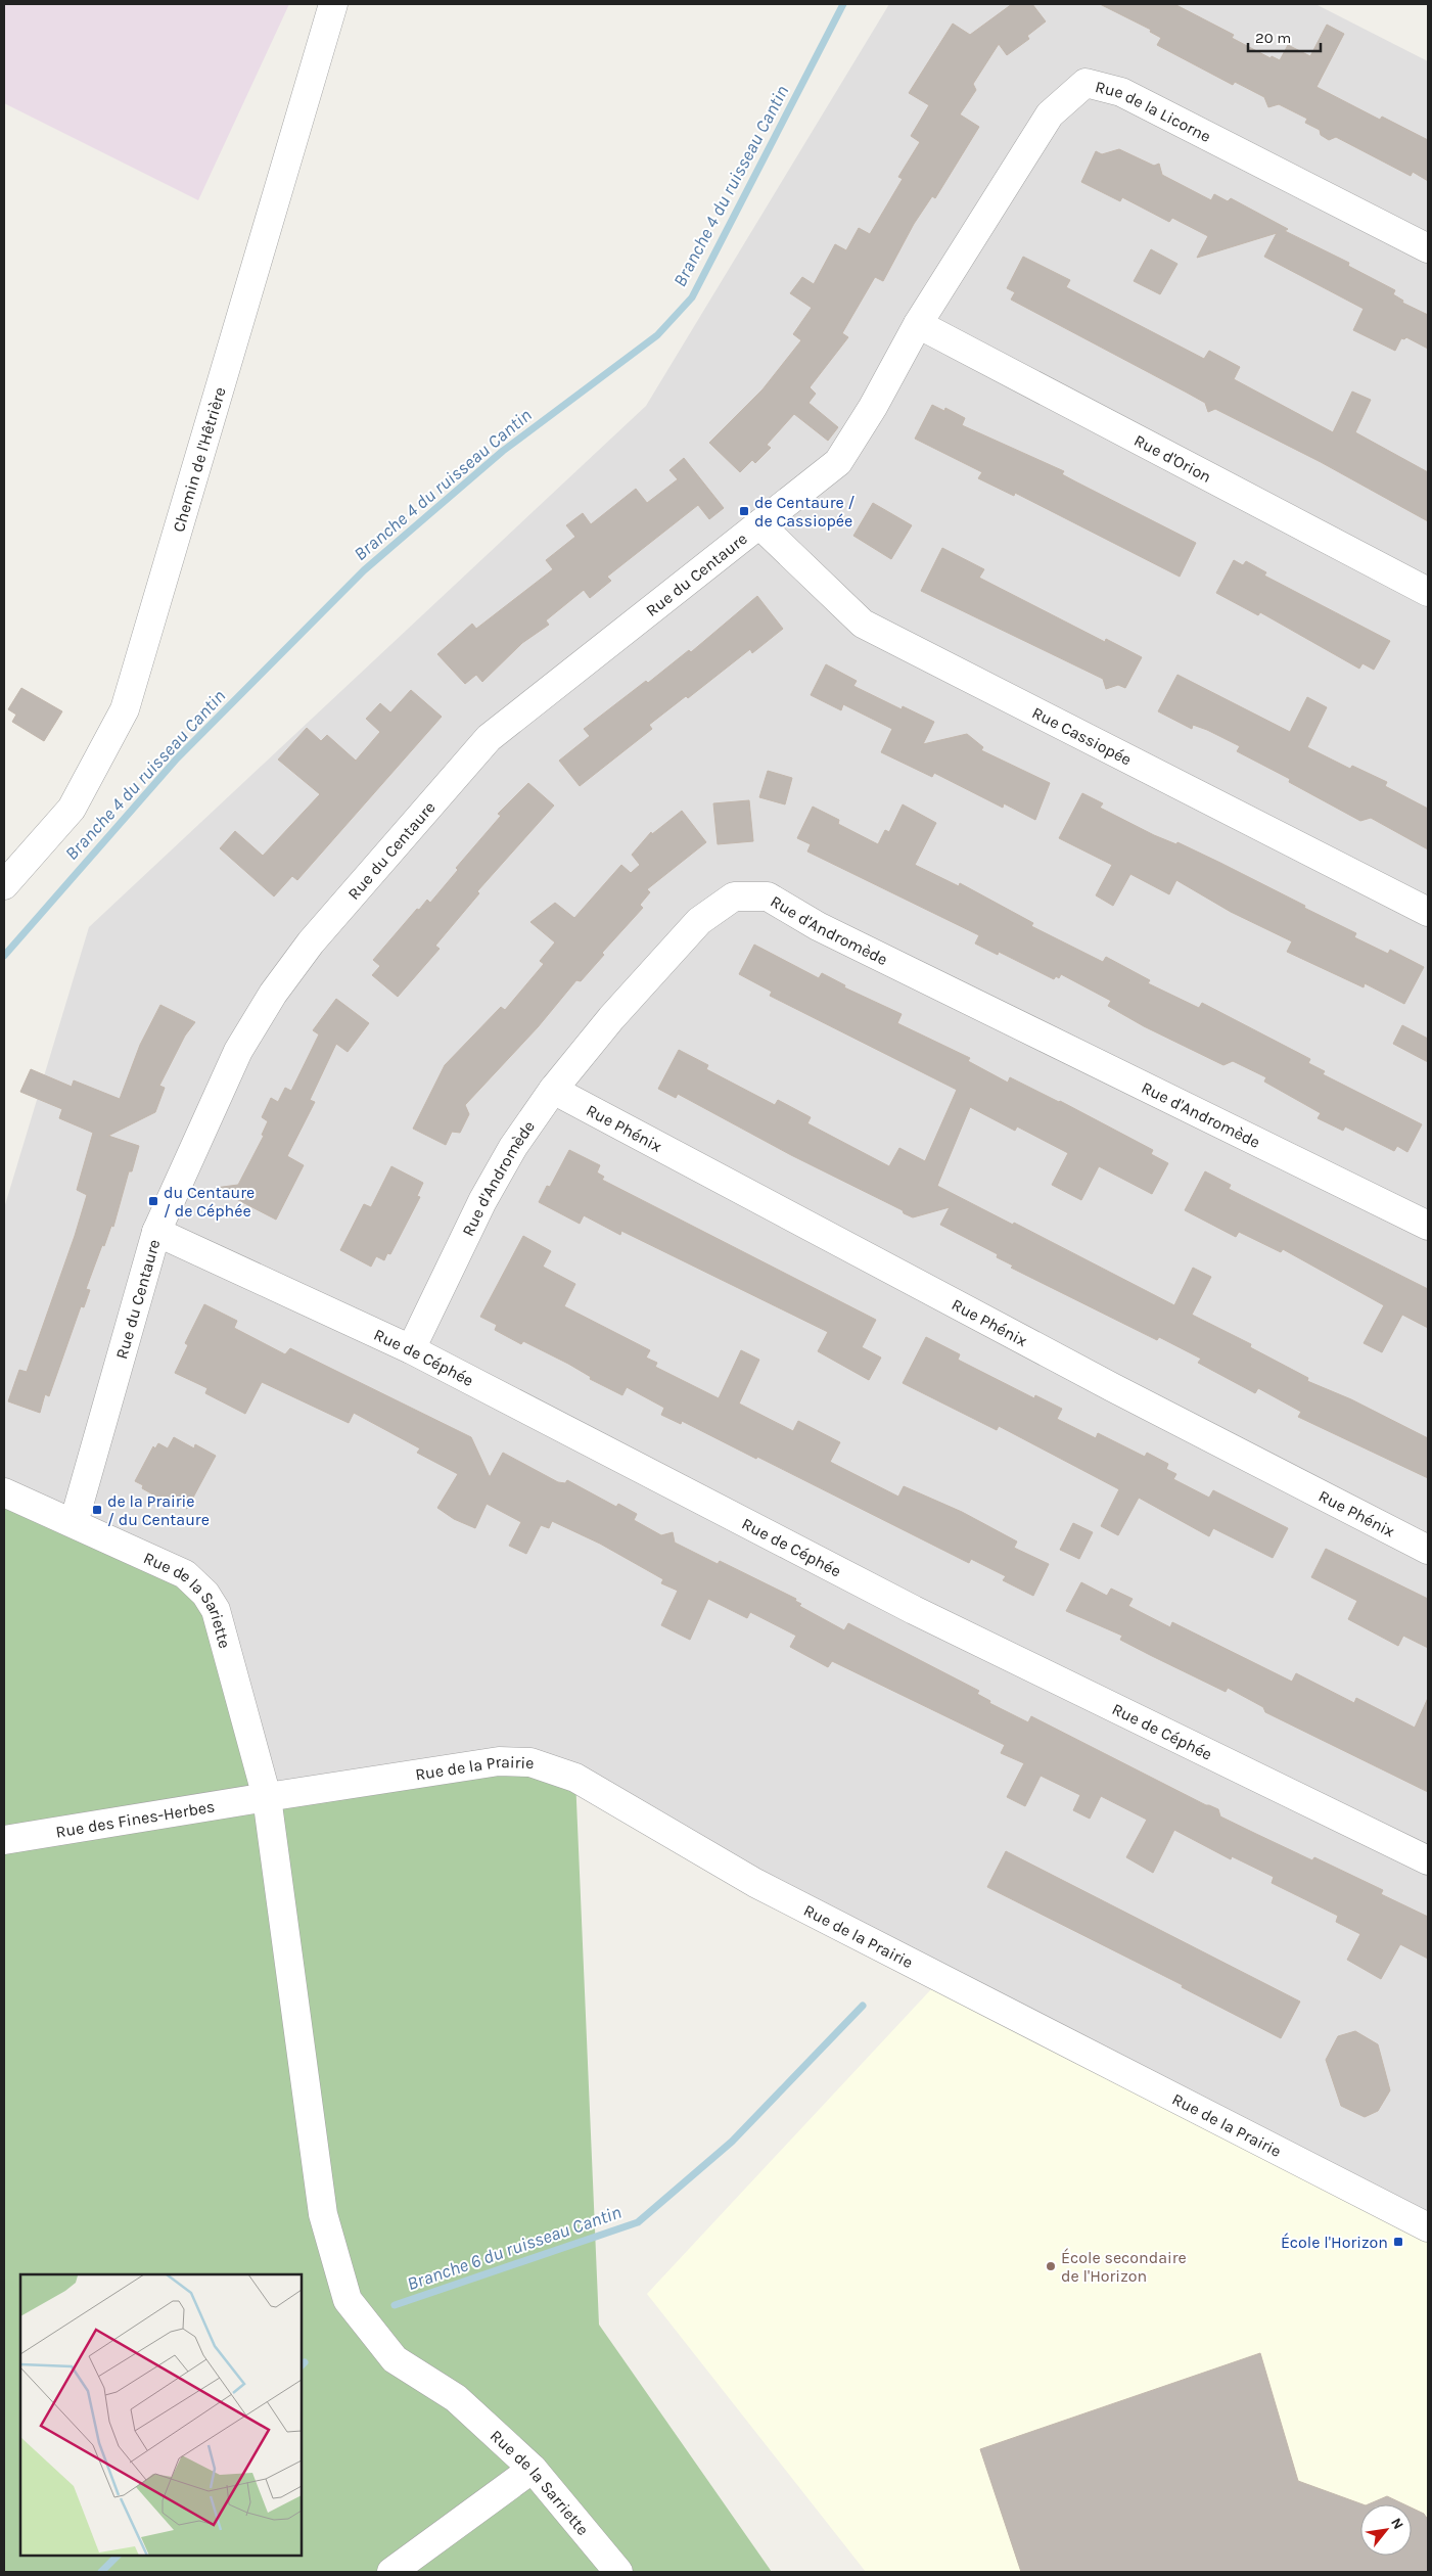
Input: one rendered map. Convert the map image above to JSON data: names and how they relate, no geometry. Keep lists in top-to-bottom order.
{
  "streets": {
    "street": [
      "Rue de la Licorne",
      "Rue d'Orion",
      "Chemin de l'Hêtrière",
      "Rue du Centaure",
      "Rue Cassiopée",
      "Rue d'Andromède",
      "Rue Phénix",
      "Rue de Céphée",
      "Rue de la Sariette",
      "Rue de la Prairie",
      "Rue des Fines-Herbes",
      "Rue de la Sarriette"
    ]
  },
  "crossings": [
    ["Rue de la Licorne", "Rue d'Orion"],
    ["Rue de la Licorne", "Rue du Centaure"],
    ["Rue d'Orion", "Rue du Centaure"],
    ["Rue du Centaure", "Rue Cassiopée"],
    ["Rue du Centaure", "Rue de Céphée"],
    ["Rue du Centaure", "Rue de la Sariette"],
    ["Rue d'Andromède", "Rue Phénix"],
    ["Rue d'Andromède", "Rue de Céphée"],
    ["Rue de la Sariette", "Rue de la Prairie"],
    ["Rue de la Sariette", "Rue des Fines-Herbes"],
    ["Rue de la Sariette", "Rue de la Sarriette"],
    ["Rue de la Prairie", "Rue des Fines-Herbes"]
  ],
  "water": ["Branche 4 du ruisseau Cantin", "Branche 6 du ruisseau Cantin"],
  "places": {
    "transit": [
      "de Centaure / de Cassiopée",
      "du Centaure / de Céphée",
      "de la Prairie / du Centaure",
      "École l'Horizon"
    ],
    "other": ["École secondaire de l'Horizon"]
  },
  "scale_bar": "20 m",
  "north": "top right"
}
